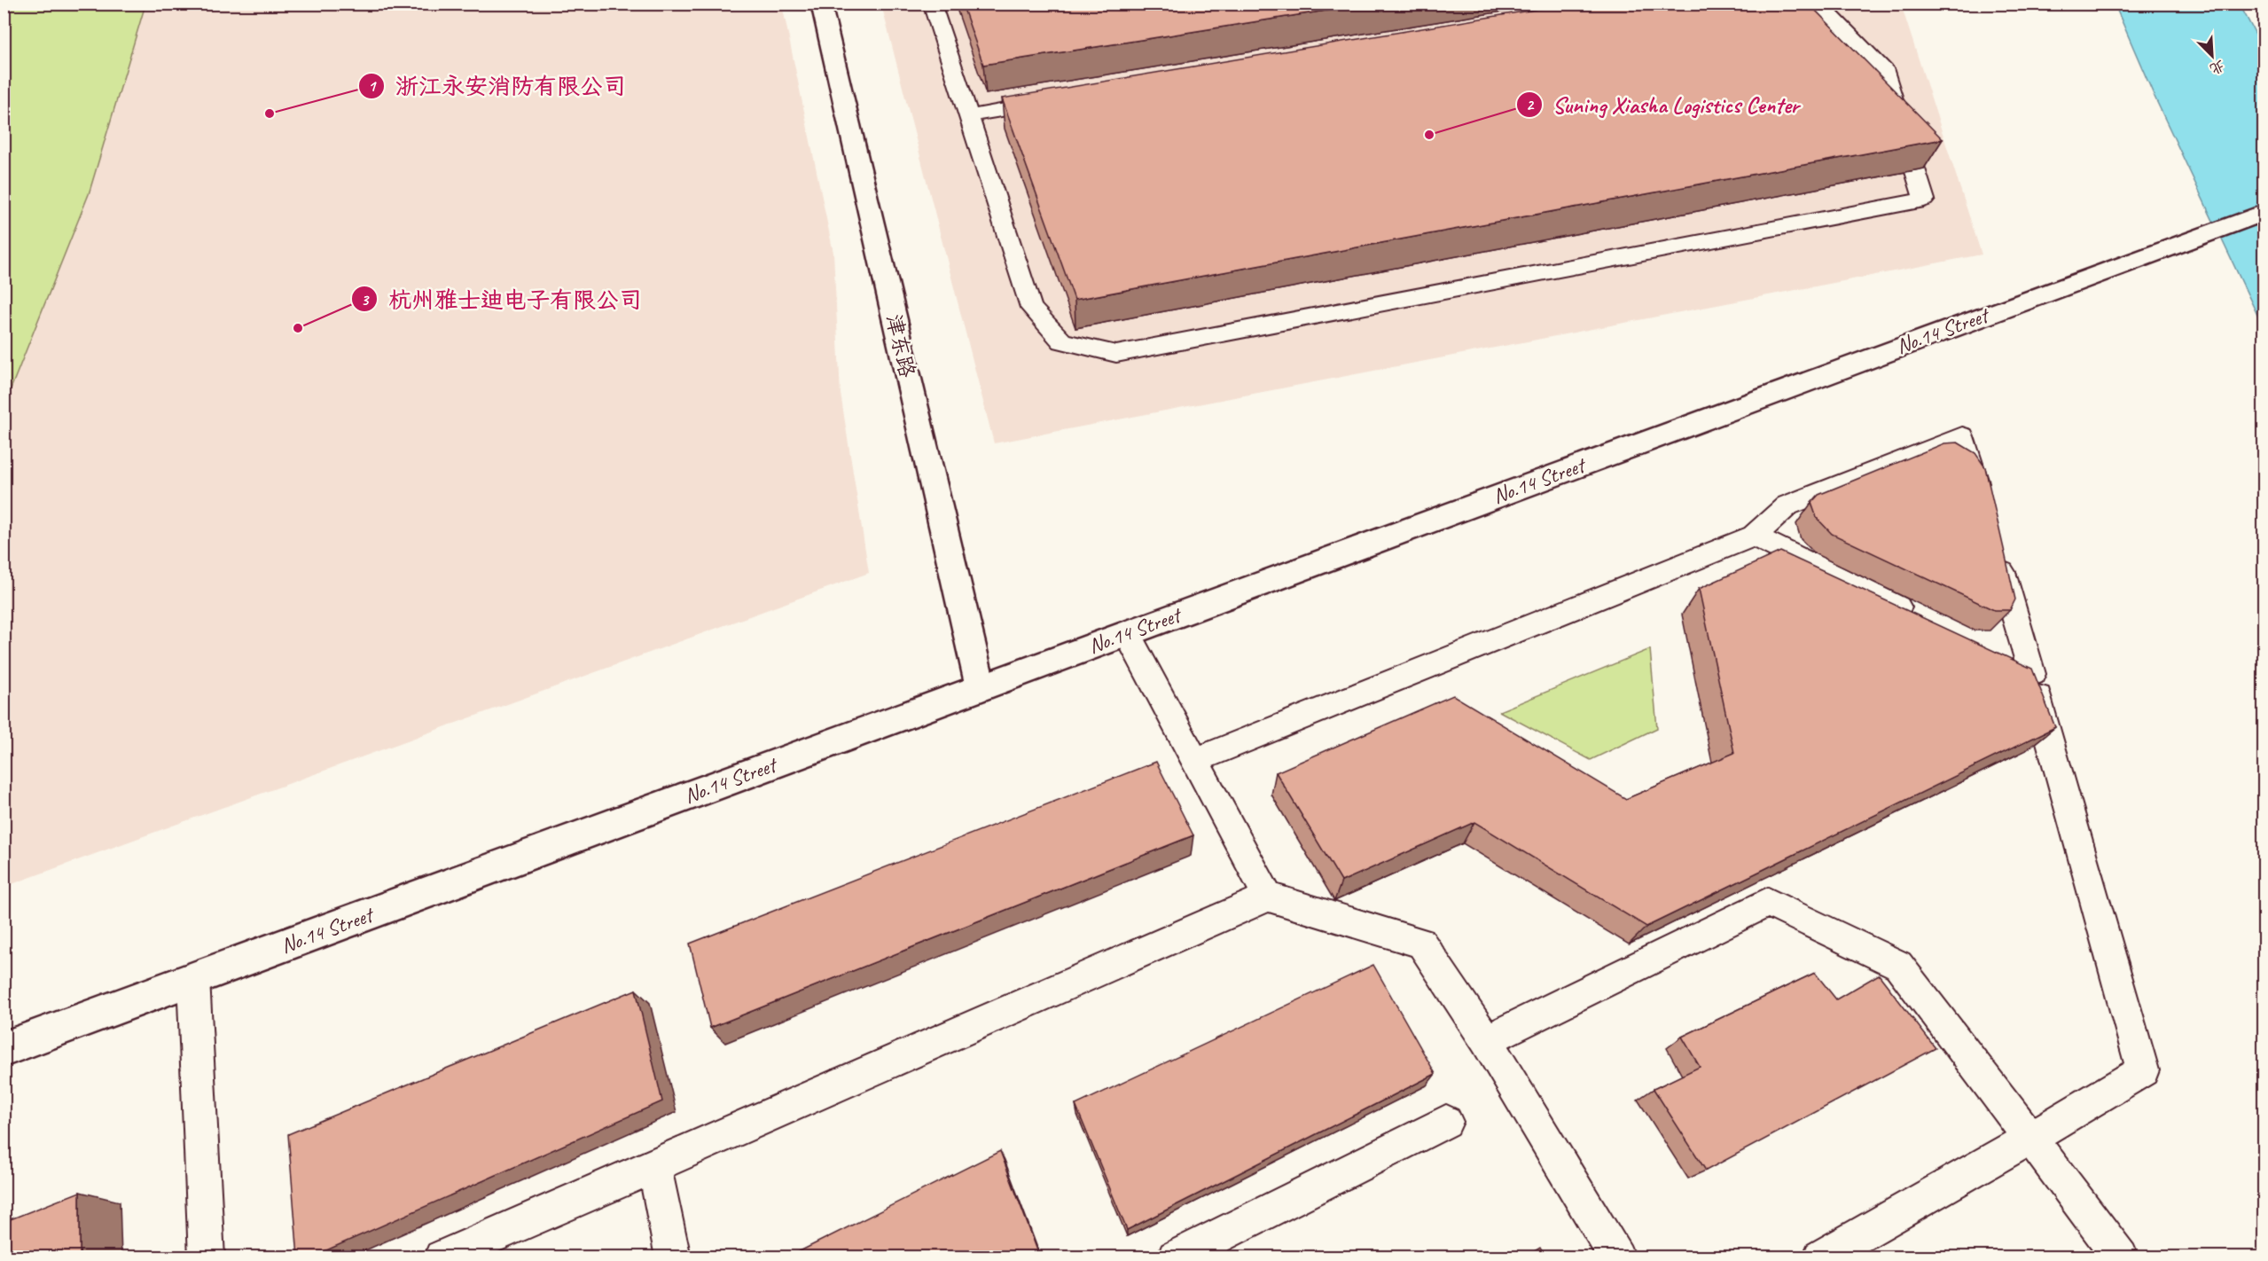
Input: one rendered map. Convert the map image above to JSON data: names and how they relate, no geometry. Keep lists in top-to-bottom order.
{
  "streets": {
    "street": ["No.14 Street", "津东路"]
  },
  "crossings": [
    ["No.14 Street", "津东路"]
  ],
  "places": ["浙江永安消防有限公司", "Suning Xiasha Logistics Center", "杭州雅士迪电子有限公司"],
  "north": "bottom right"
}
